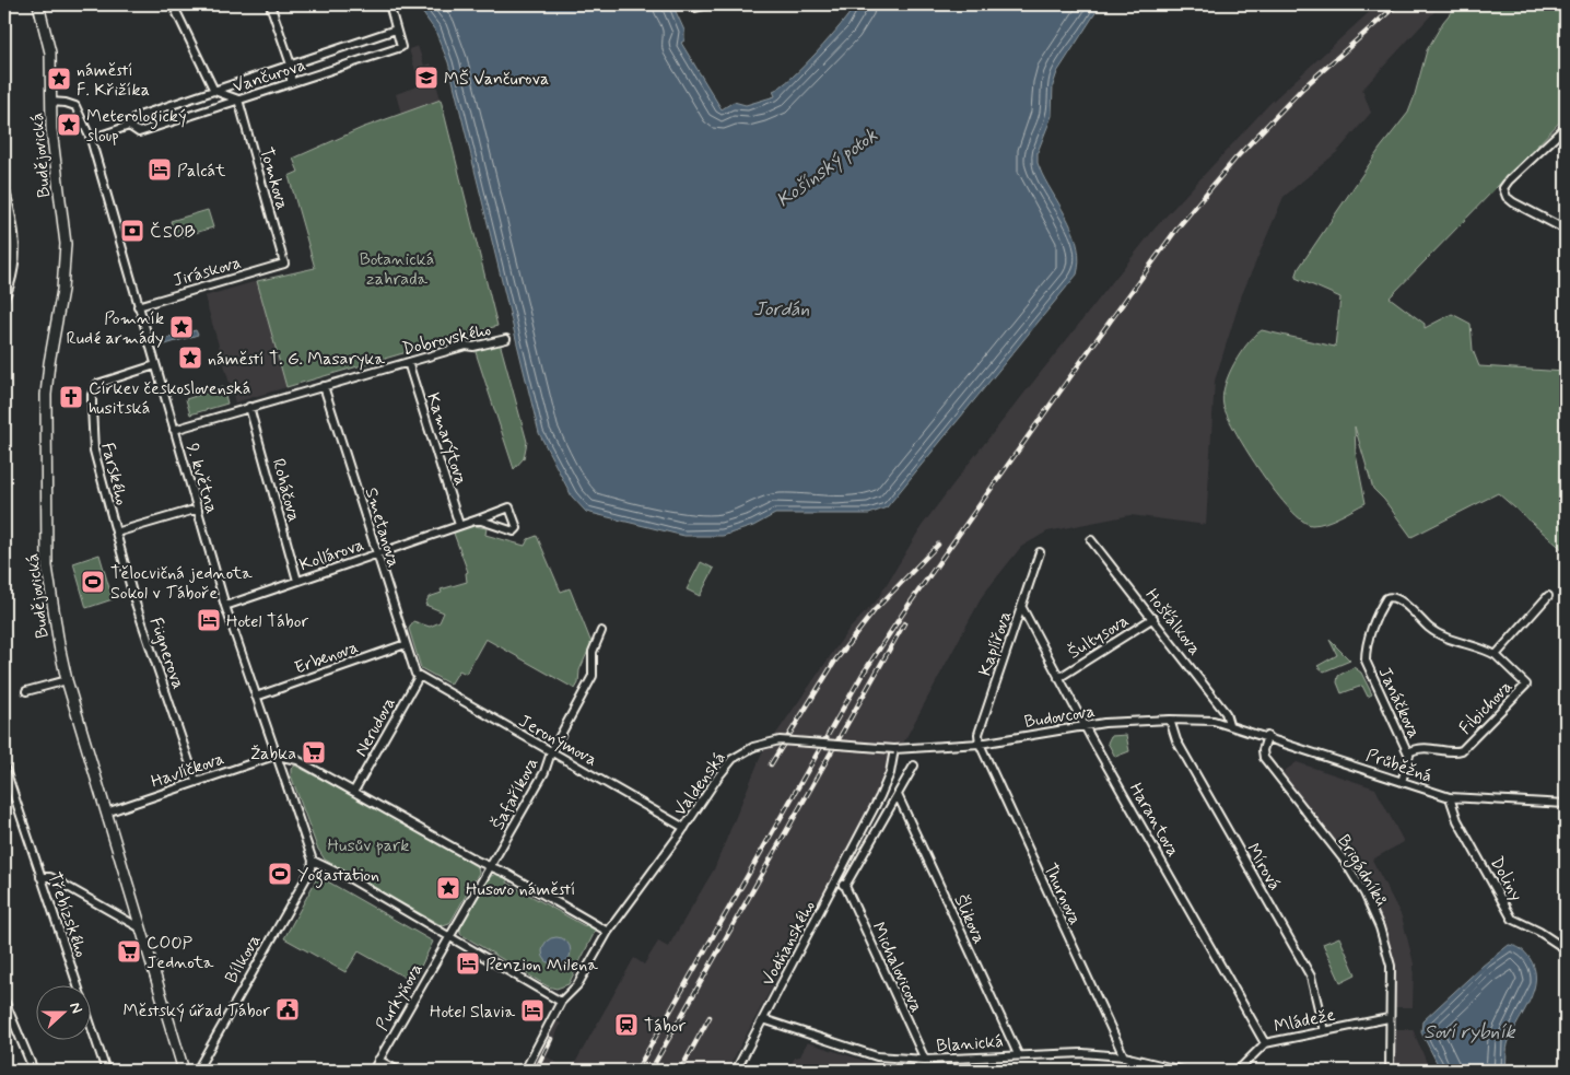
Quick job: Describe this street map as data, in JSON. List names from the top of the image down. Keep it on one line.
{"streets":{"main road":["Budějovická"],"street":["Vančurova","Tomkova","Jiráskova","Dobrovského","Kamarýtova","Farského","9. května","Roháčova","Smetanova","Kollárova","Hošťálkova","Šultysova","Kaplířova","Fügnerova","Erbenova","Janáčkova","Fibichova","Budovcova","Nerudova","Jeronýmova","Průběžná","Havlíčkova","Valdenská","Šafaříkova","Harantova","Mírová","Brigádníků","Doliny","Thurnova","Třebízského","Šlikova","Vodňanského","Bílkova","Michalovicova","Purkyňova","Mládeže","Blanická"]},"crossings":[["Vančurova","Tomkova"],["Vančurova","9. května"],["Budějovická","9. května"],["Budějovická","Havlíčkova"],["Tomkova","Jiráskova"],["Jiráskova","9. května"],["Dobrovského","Kamarýtova"],["Dobrovského","9. května"],["Dobrovského","Roháčova"],["Dobrovského","Smetanova"],["Kamarýtova","Kollárova"],["Farského","9. května"],["Farského","Fügnerova"],["9. května","Kollárova"],["9. května","Erbenova"],["9. května","Havlíčkova"],["Roháčova","Kollárova"],["Smetanova","Kollárova"],["Smetanova","Erbenova"],["Smetanova","Nerudova"],["Smetanova","Jeronýmova"],["Hošťálkova","Šultysova"],["Hošťálkova","Budovcova"],["Hošťálkova","Průběžná"],["Šultysova","Harantova"],["Kaplířova","Budovcova"],["Kaplířova","Harantova"],["Kaplířova","Thurnova"],["Fügnerova","Havlíčkova"],["Janáčkova","Fibichova"],["Budovcova","Průběžná"],["Budovcova","Valdenská"],["Budovcova","Harantova"],["Budovcova","Mírová"],["Budovcova","Thurnova"],["Budovcova","Vodňanského"],["Nerudova","Jeronýmova"],["Jeronýmova","Valdenská"],["Jeronýmova","Šafaříkova"],["Průběžná","Brigádníků"],["Průběžná","Doliny"],["Valdenská","Vodňanského"],["Harantova","Mládeže"],["Mírová","Mládeže"],["Brigádníků","Mládeže"],["Thurnova","Blanická"],["Šlikova","Blanická"],["Vodňanského","Blanická"],["Michalovicova","Blanická"]],"water":["Košínský potok","Jordán","Soví rybník"],"parks":["Botanická zahrada","Husův park"],"places":{"school or university":["MŠ Vančurova"],"place":["náměstí F. Křižíka","Meterologický sloup","Pomník Rudé armády","náměstí T. G. Masaryka","Husovo náměstí"],"hotel":["Palcát","Hotel Tábor","Penzion Milena","Hotel Slavia"],"bank":["ČSOB"],"church":["Církev československá husitská"],"sports":["Tělocvičná jednota Sokol v Táboře","Yogastation"],"supermarket":["Žabka","COOP Jednota"],"public building":["Městský úřad Tábor"],"station":["Tábor"]},"north":"right"}
